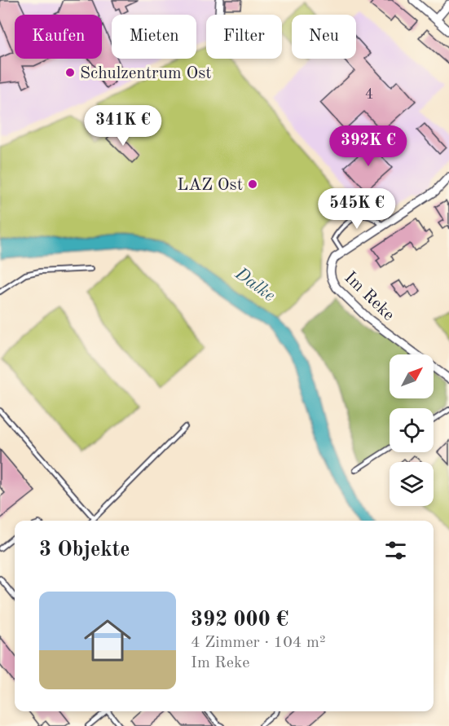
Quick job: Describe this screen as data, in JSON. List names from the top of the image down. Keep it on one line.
{"streets":{"street":["Im Reke"]},"water":["Dalke"],"places":["Schulzentrum Ost","LAZ Ost"],"house_numbers":["4"],"north":"top right","page":{"chip":["Kaufen","Mieten","Filter","Neu"],"price":["341K €","392K €","545K €"],"heading":"3 Objekte","list":[{"name":"392 000 €","note":"4 Zimmer · 104 m² · Im Reke"}]}}
